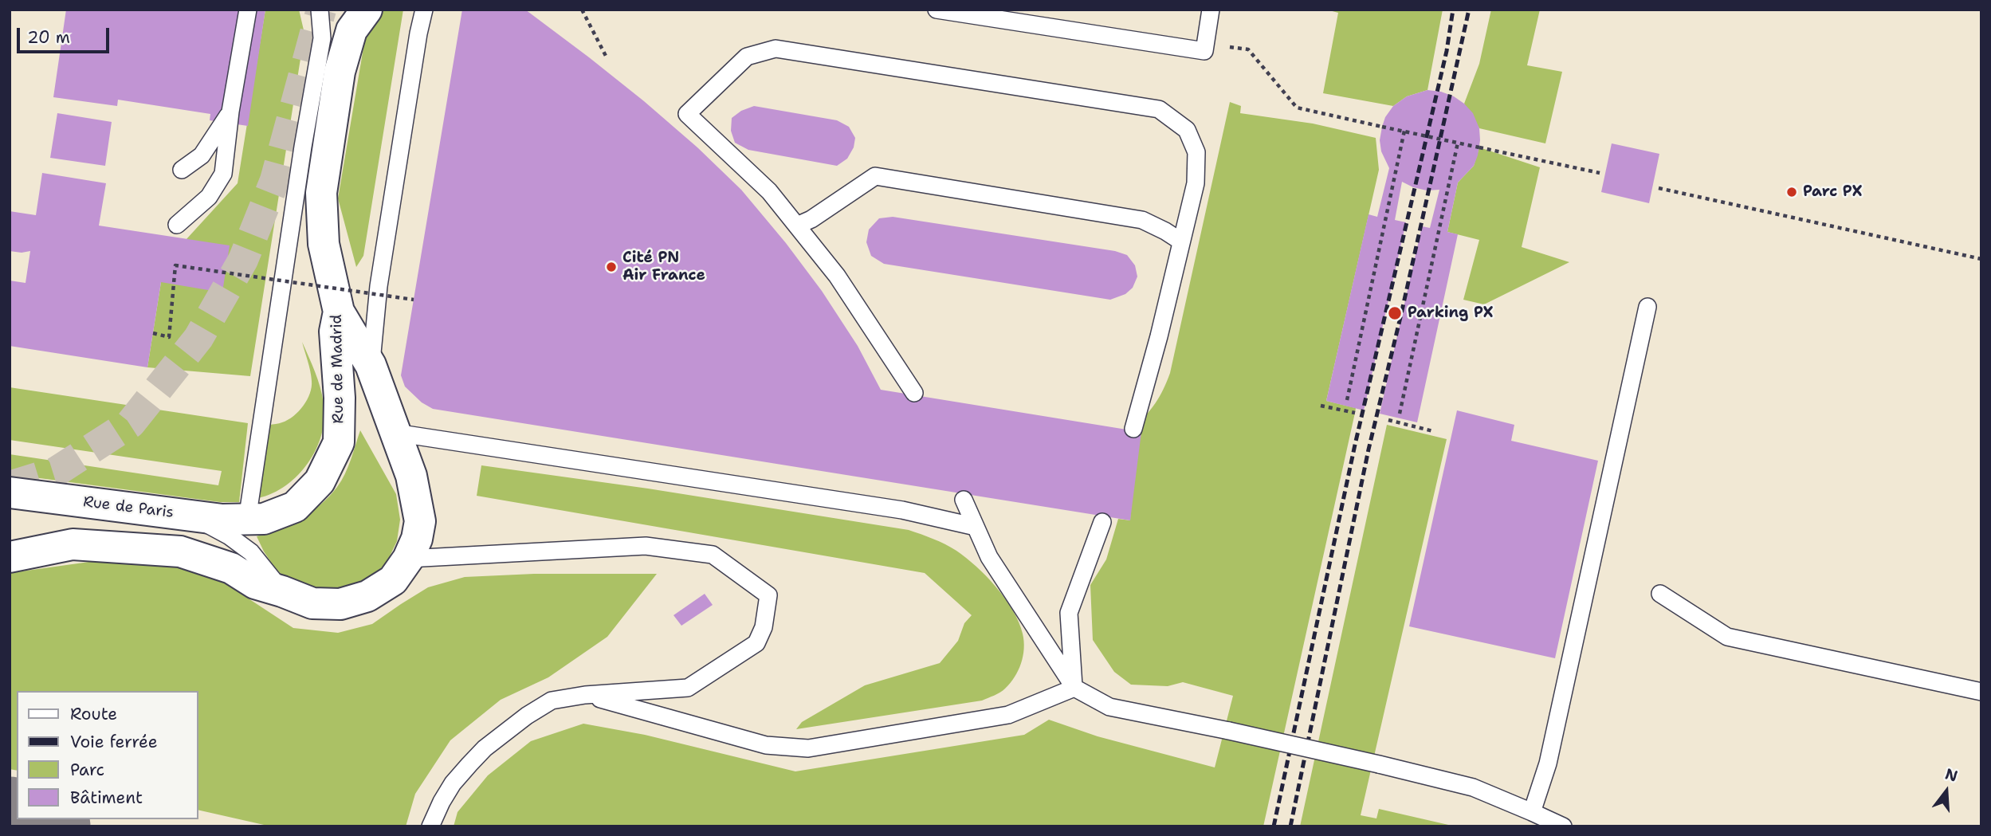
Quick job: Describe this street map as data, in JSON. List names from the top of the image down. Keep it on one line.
{"streets":{"street":["Rue de Madrid","Rue de Paris"]},"crossings":[["Rue de Madrid","Rue de Paris"]],"places":["Parc PX","Cité PN Air France","Parking PX"],"legend":["Route","Voie ferrée","Parc","Bâtiment"],"scale_bar":"20 m","north":"top"}
